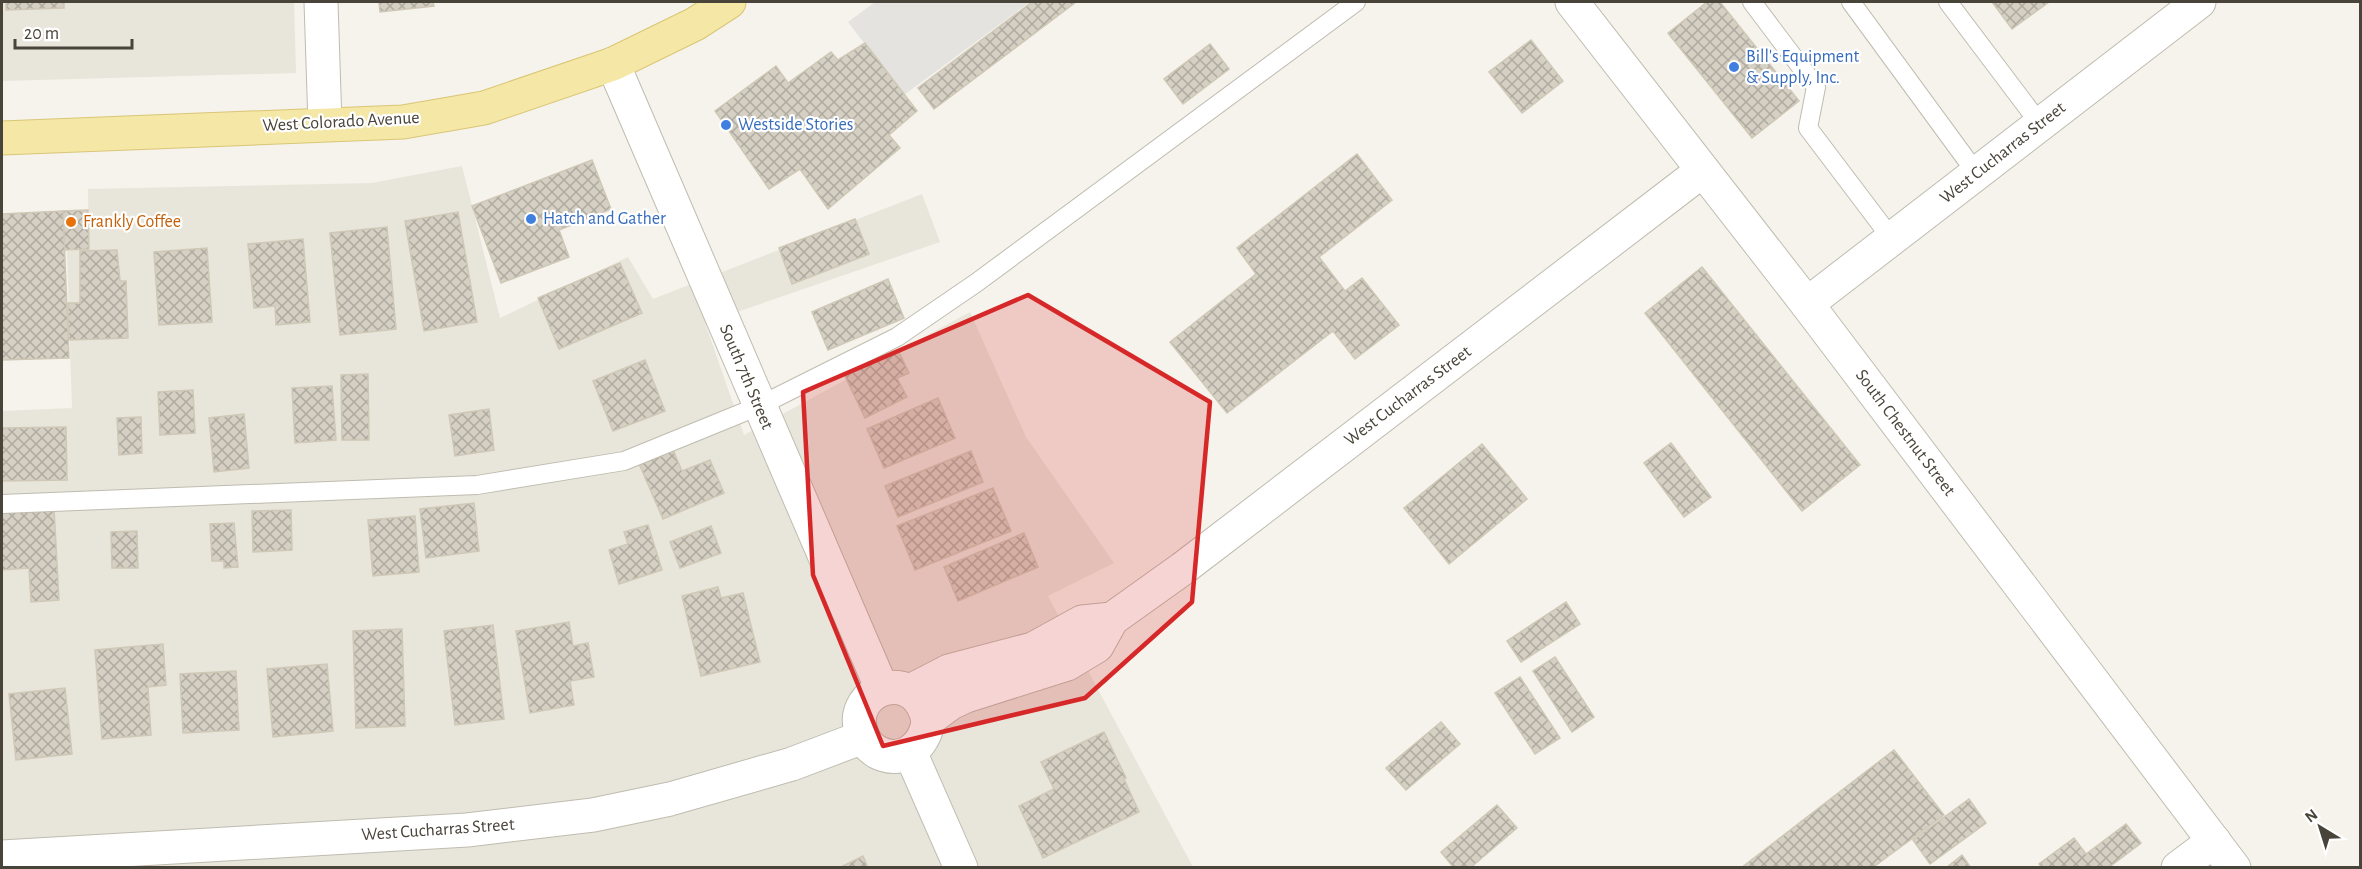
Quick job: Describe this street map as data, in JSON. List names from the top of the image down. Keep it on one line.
{"streets":{"main road":["West Colorado Avenue"],"street":["West Cucharras Street","South 7th Street","South Chestnut Street"]},"crossings":[["West Colorado Avenue","South 7th Street"],["West Cucharras Street","South 7th Street"],["West Cucharras Street","South Chestnut Street"]],"places":["Bill's Equipment & Supply, Inc.","Westside Stories","Hatch and Gather","Frankly Coffee"],"scale_bar":"20 m","north":"top left"}
